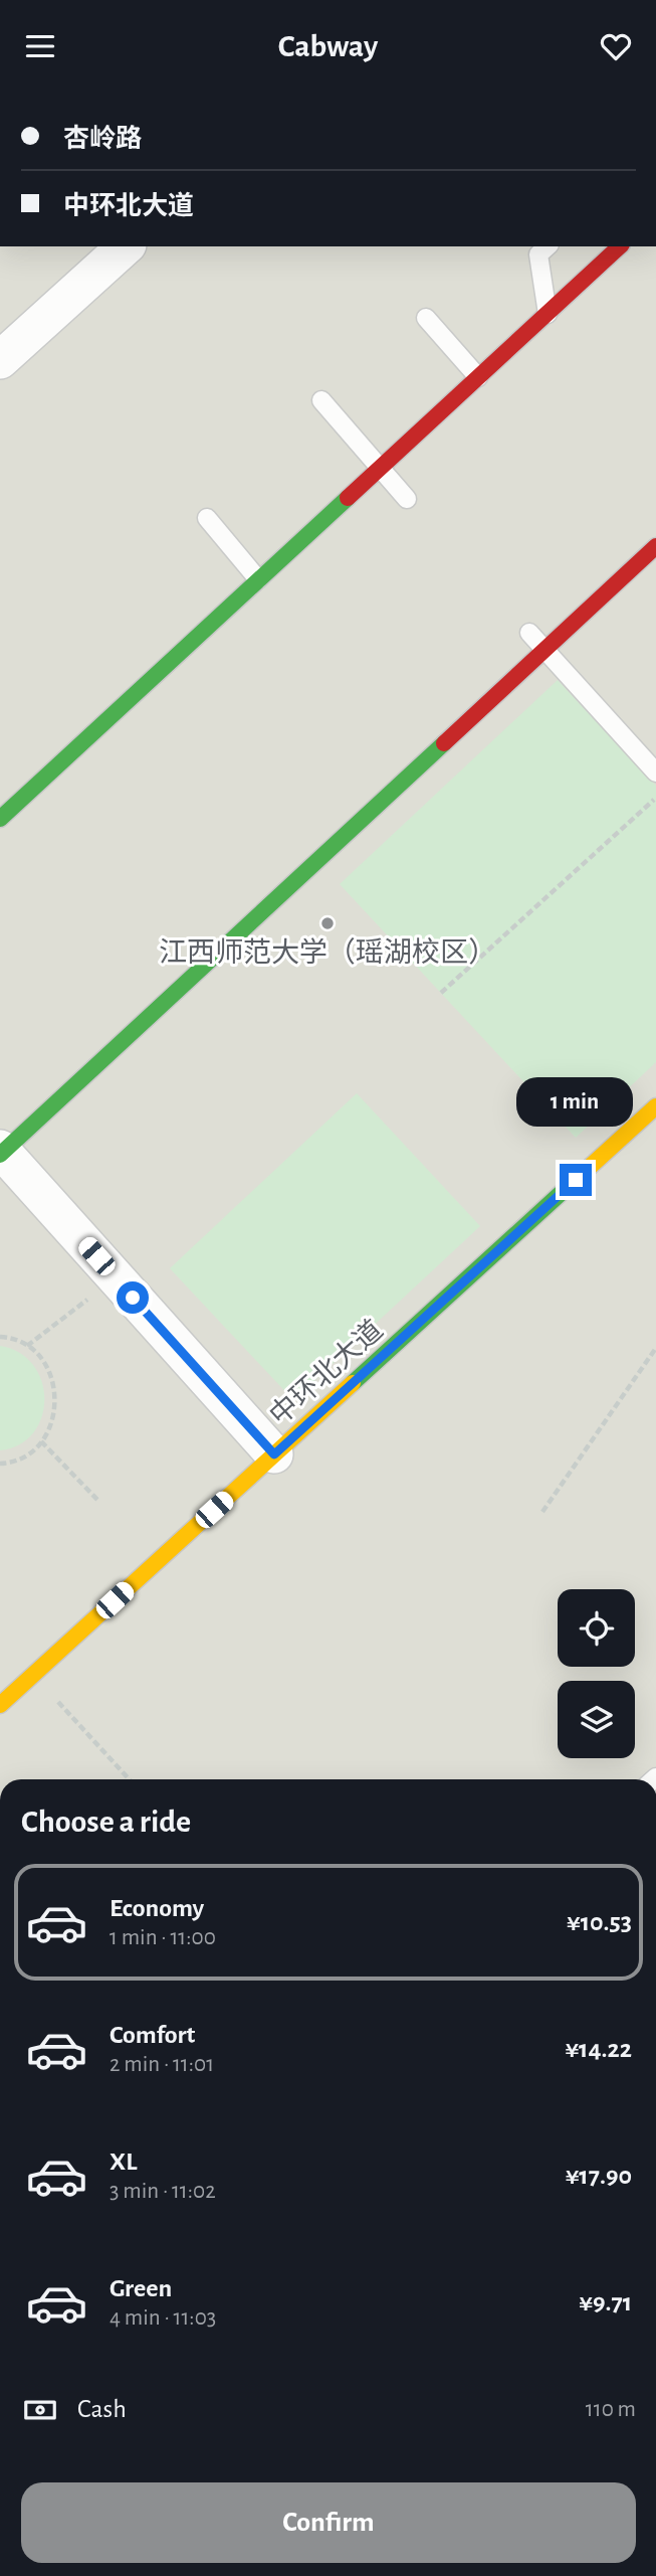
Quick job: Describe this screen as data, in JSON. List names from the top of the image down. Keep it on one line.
{"streets":{"street":["中环北大道"]},"places":["江西师范大学（瑶湖校区）"],"page":{"header":"Cabway","banner":["杏岭路","中环北大道"],"bubble":"1 min","heading":"Choose a ride","list":[{"name":"Economy","note":"1 min · 11:00","value":"¥10.53"},{"name":"Comfort","note":"2 min · 11:01","value":"¥14.22"},{"name":"XL","note":"3 min · 11:02","value":"¥17.90"},{"name":"Green","note":"4 min · 11:03","value":"¥9.71"}],"pay":["Cash","110 m"],"buttons":"Confirm"}}
